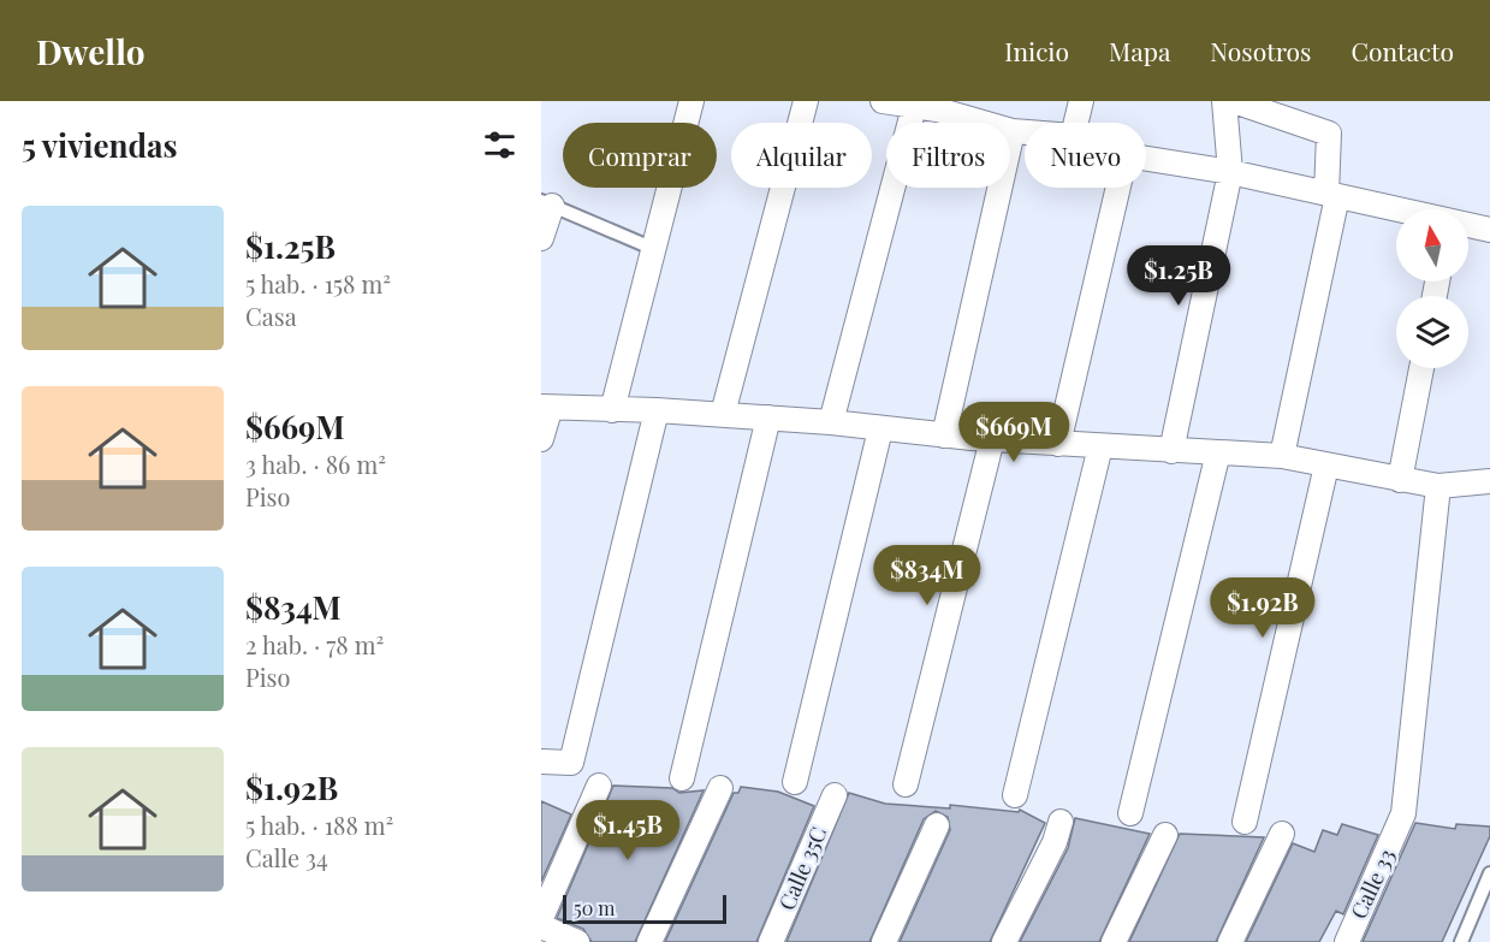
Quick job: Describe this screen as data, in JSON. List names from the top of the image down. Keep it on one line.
{"streets":{"street":["Calle 35C","Calle 33"]},"scale_bar":"50 m","north":"top","page":{"header":"Dwello","nav":["Inicio","Mapa","Nosotros","Contacto"],"heading":"5 viviendas","chip":["Comprar","Alquilar","Filtros","Nuevo"],"list":[{"name":"$1.25B","note":"5 hab. · 158 m² · Casa"},{"name":"$669M","note":"3 hab. · 86 m² · Piso"},{"name":"$834M","note":"2 hab. · 78 m² · Piso"},{"name":"$1.92B","note":"5 hab. · 188 m² · Calle 34"}],"price":["$1.25B","$669M","$834M","$1.92B","$1.45B"],"scale":"50 m"}}
